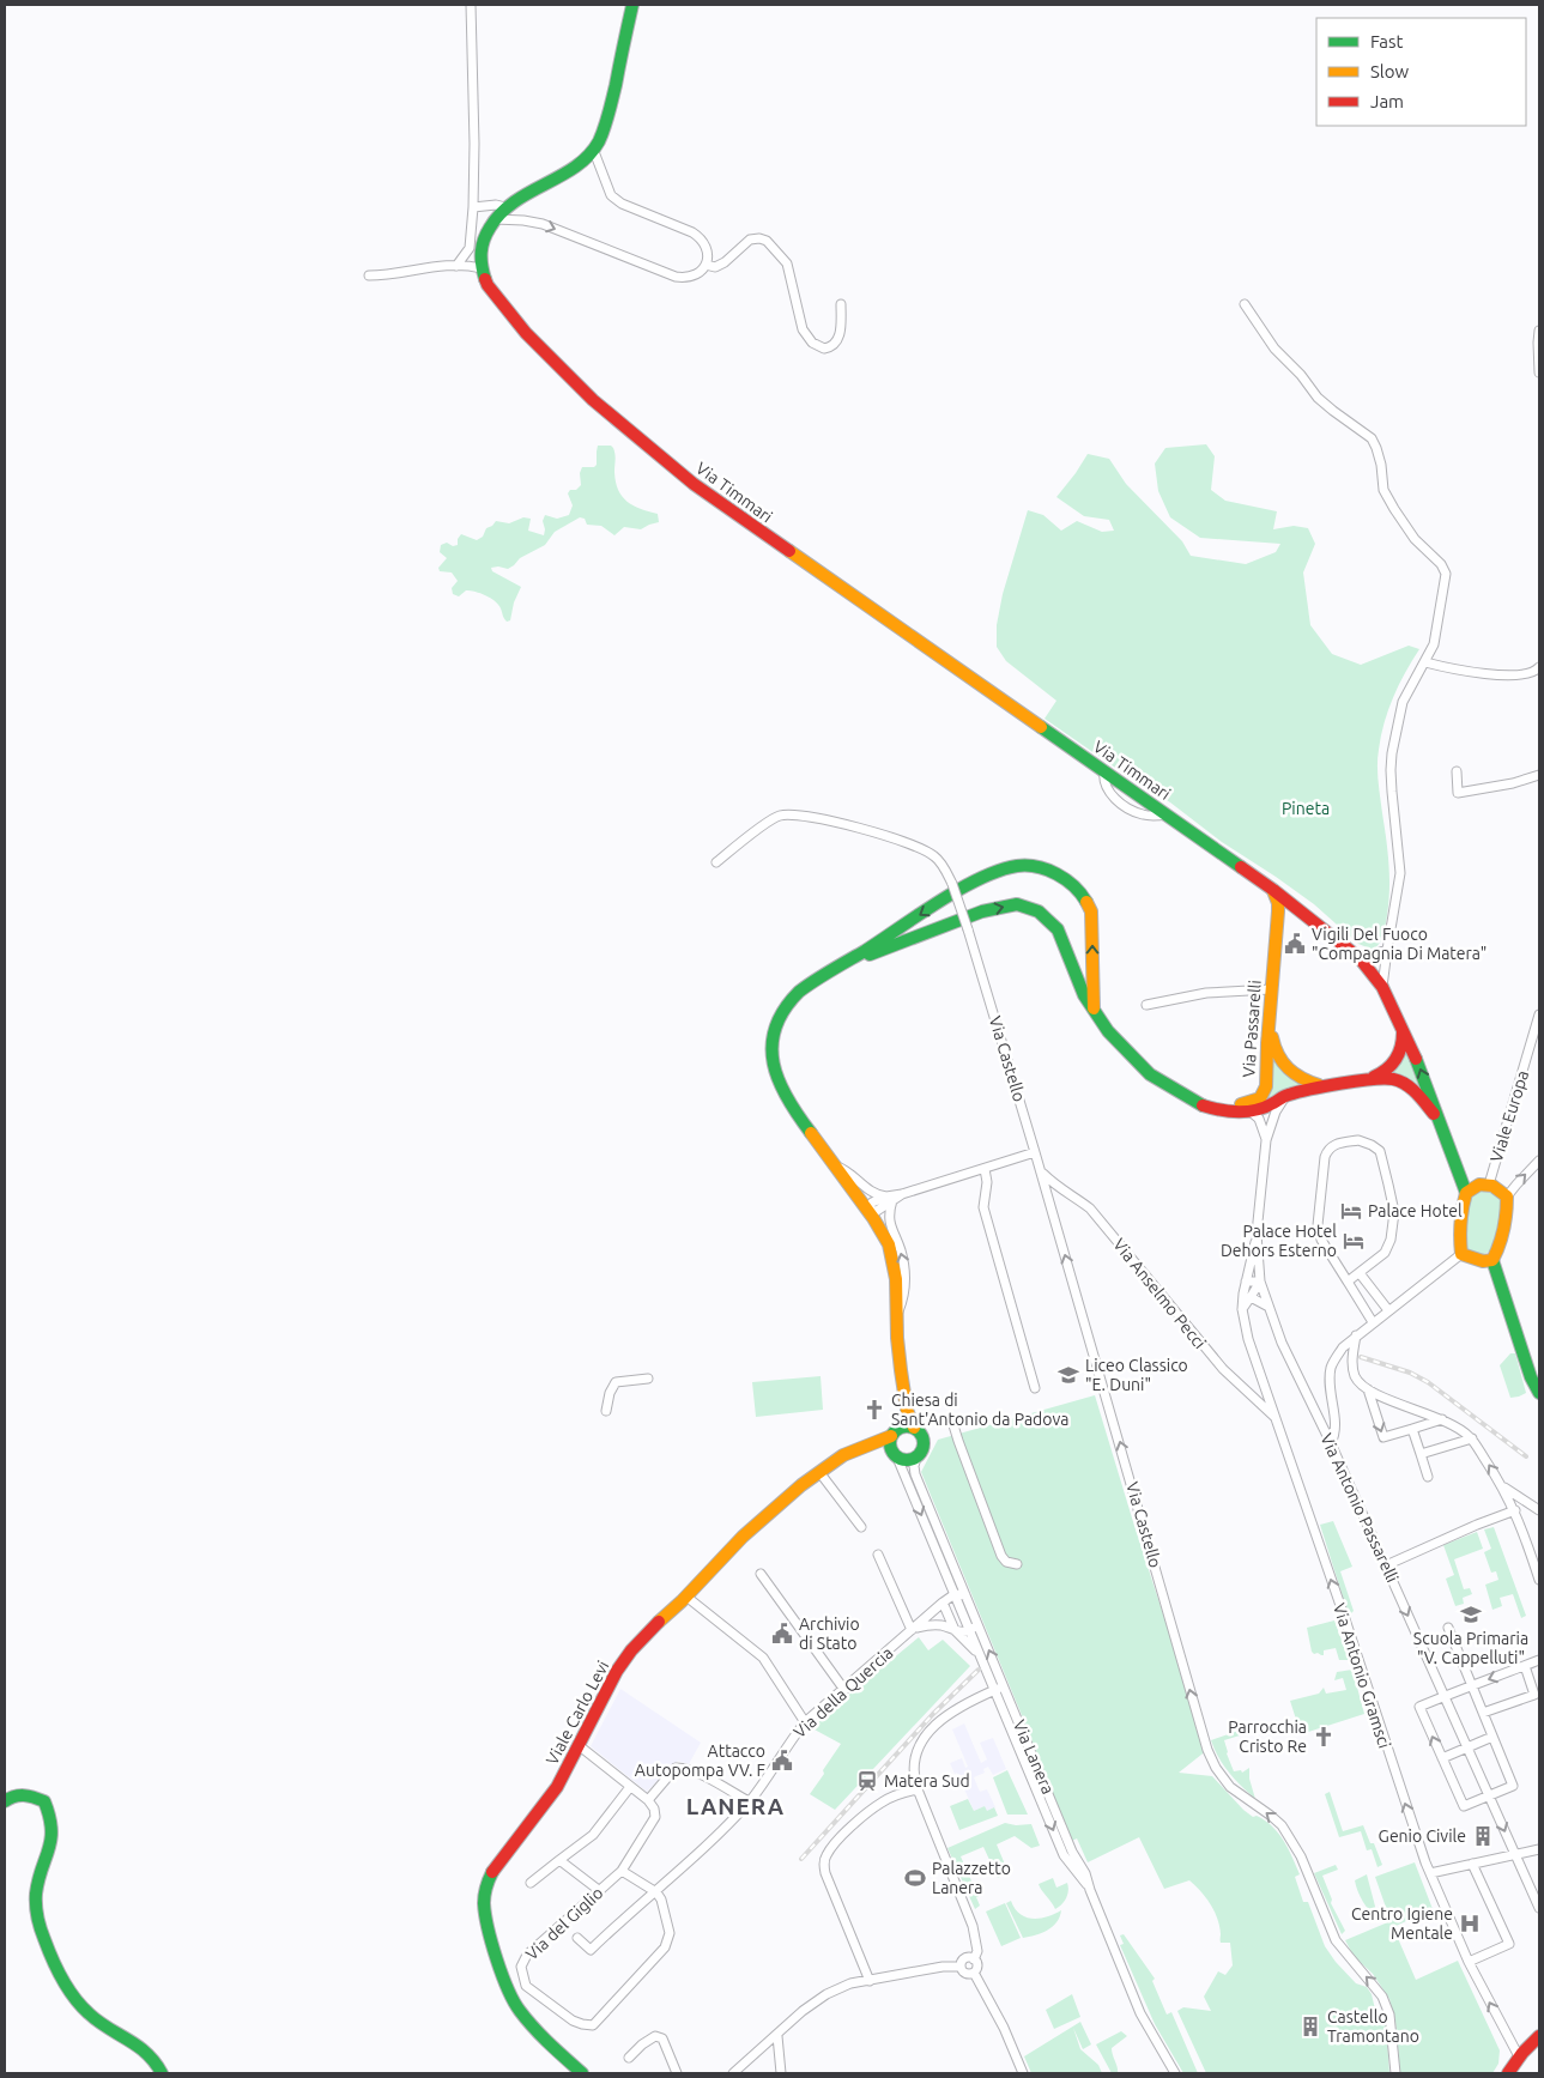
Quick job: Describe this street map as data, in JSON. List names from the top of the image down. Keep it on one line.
{"streets":{"main road":["Via Timmari","Via Passarelli","Viale Carlo Levi"],"street":["Via Castello","Viale Europa","Via Anselmo Pecci","Via Antonio Passarelli","Via Antonio Gramsci","Via della Quercia","Via Lanera","Via del Giglio"]},"crossings":[["Via Timmari","Via Passarelli"],["Via Castello","Via Anselmo Pecci"],["Via Anselmo Pecci","Via Antonio Gramsci"],["Via Antonio Passarelli","Via Antonio Gramsci"],["Via della Quercia","Via Lanera"],["Via della Quercia","Via del Giglio"],["Viale Carlo Levi","Via Lanera"]],"one_way":["Via Castello","Via Antonio Gramsci"],"districts":["LANERA"],"parks":["Pineta"],"places":{"public building":["Vigili Del Fuoco \"Compagnia Di Matera\"","Archivio di Stato","Attacco Autopompa VV. F"],"hotel":["Palace Hotel","Palace Hotel Dehors Esterno"],"school or university":["Liceo Classico \"E. Duni\"","Scuola Primaria \"V. Cappelluti\""],"church":["Chiesa di Sant'Antonio da Padova","Parrocchia Cristo Re"],"station":["Matera Sud"],"building":["Genio Civile","Castello Tramontano"],"sports":["Palazzetto Lanera"],"hospital":["Centro Igiene Mentale"]},"legend":["Fast","Slow","Jam"]}
